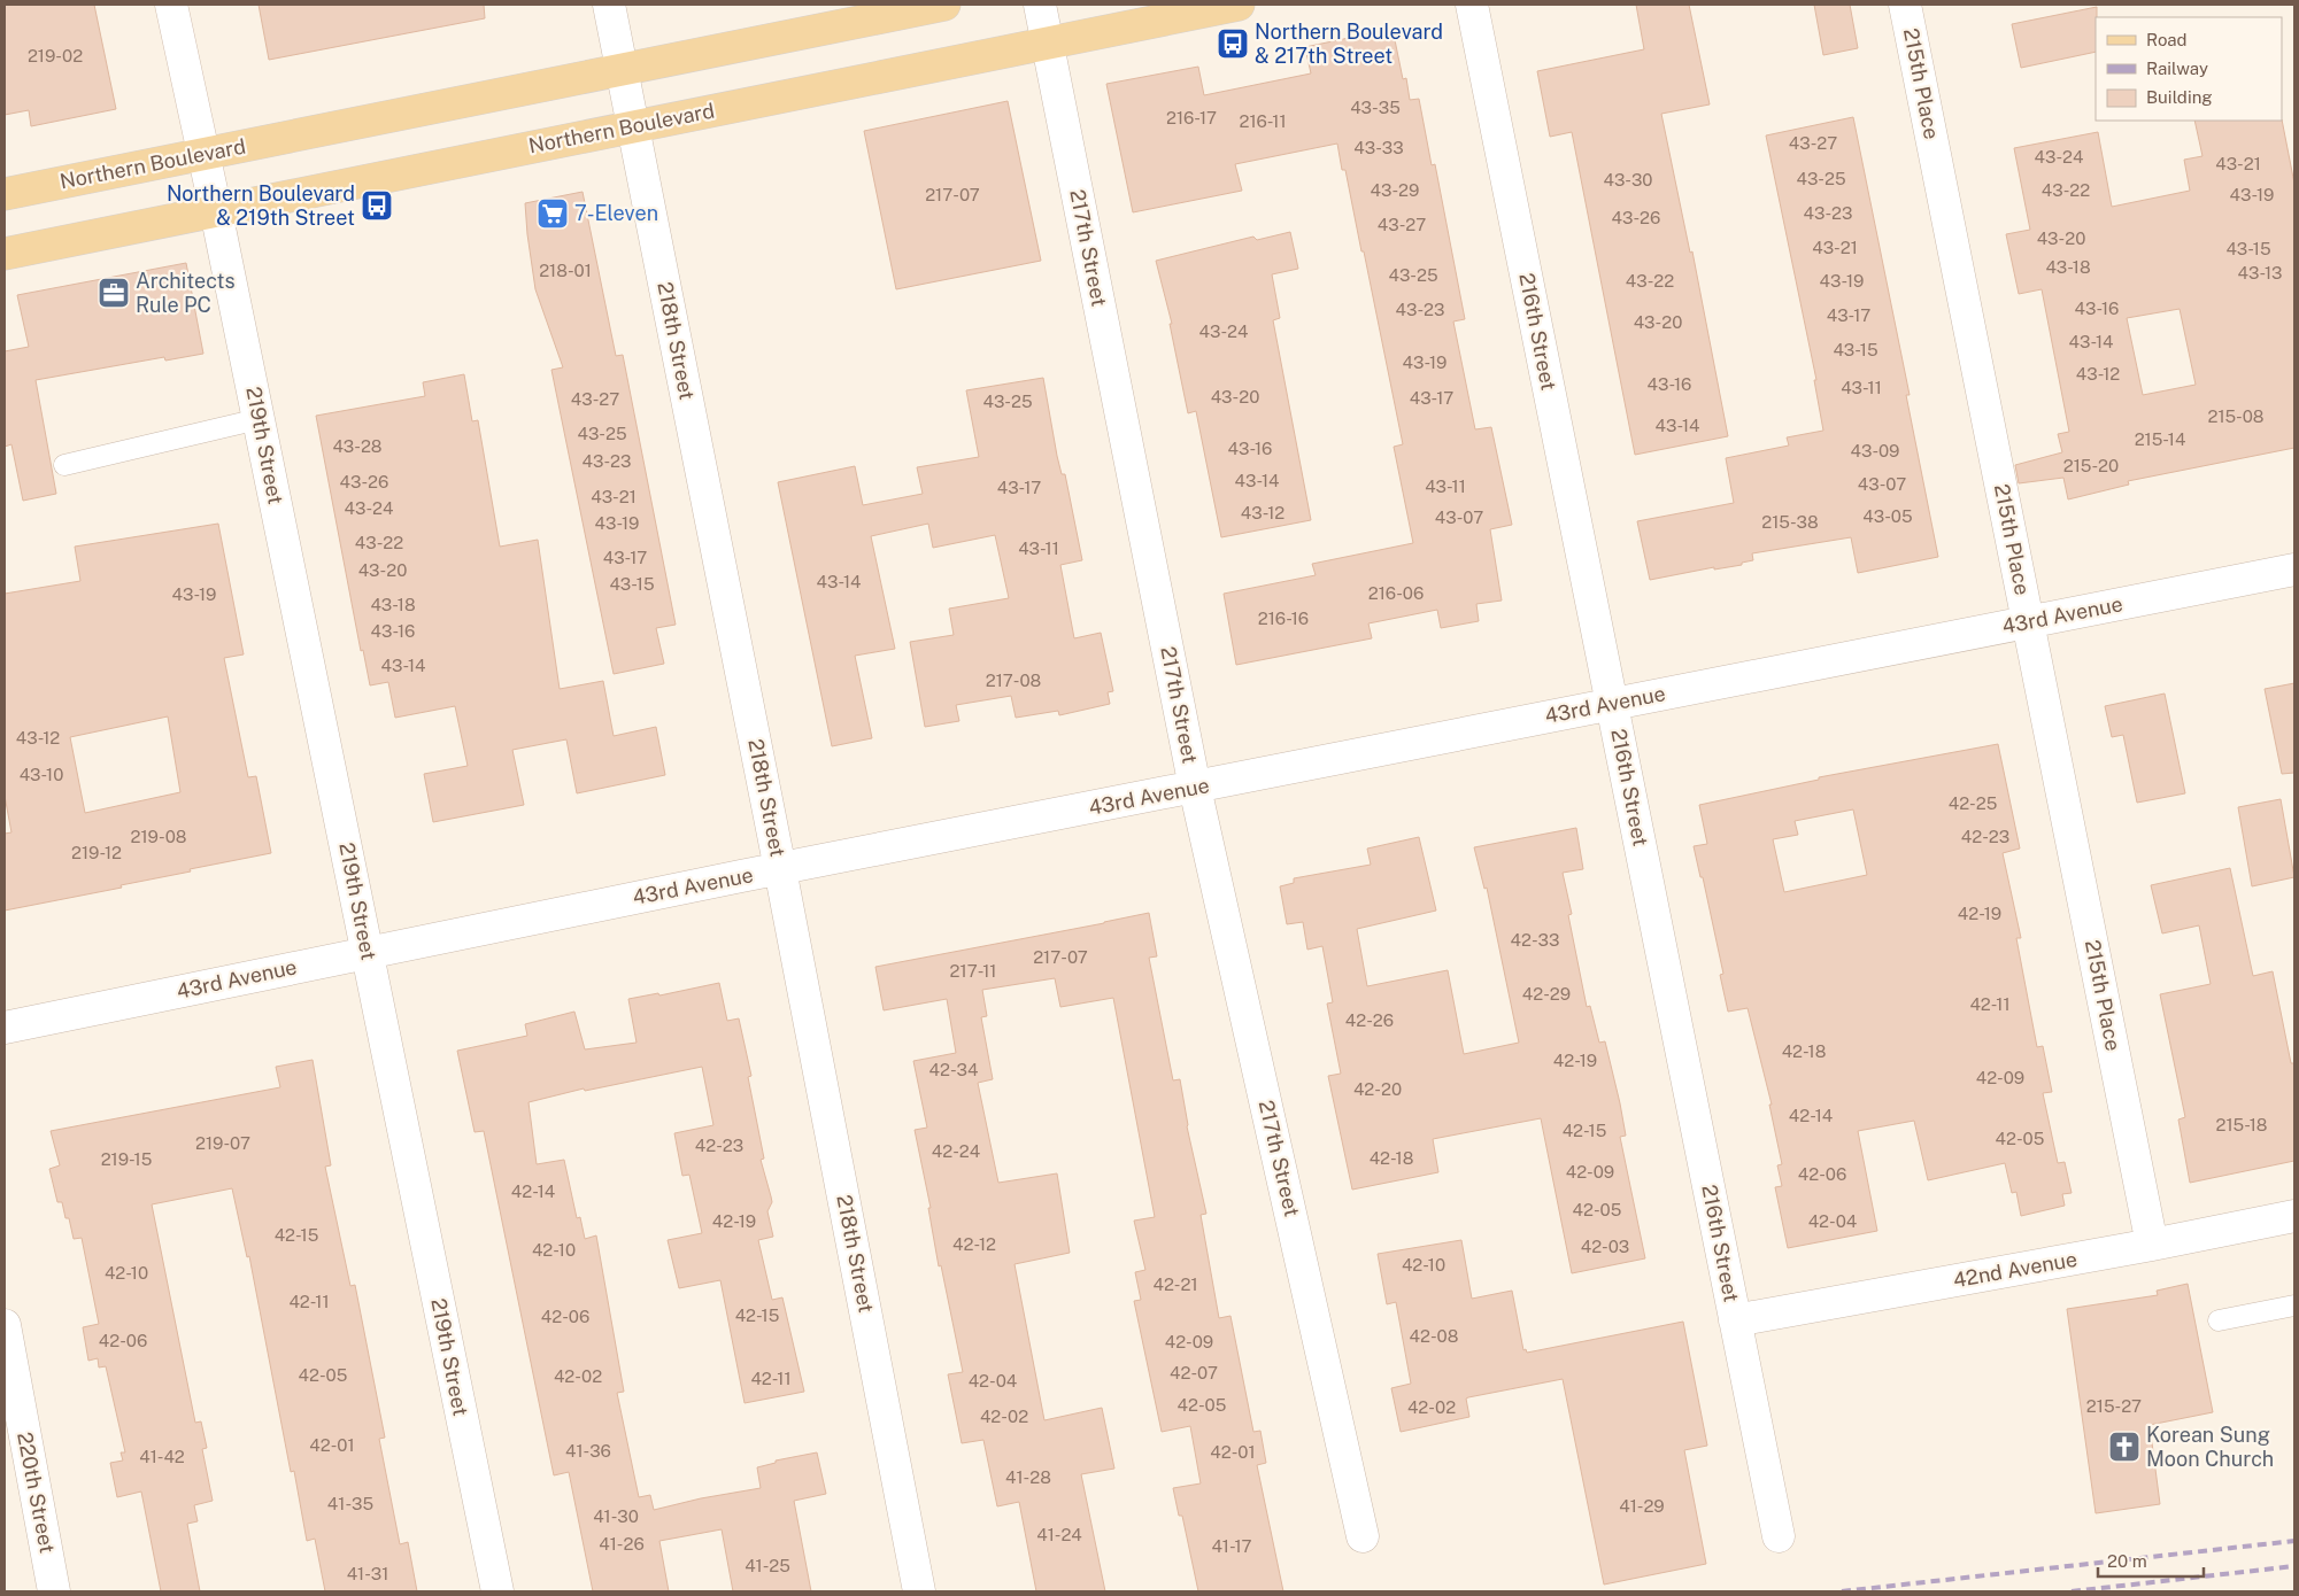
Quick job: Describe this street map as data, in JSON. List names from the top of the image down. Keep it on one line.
{"streets":{"main road":["Northern Boulevard"],"street":["215th Place","217th Street","216th Street","218th Street","219th Street","43rd Avenue","42nd Avenue","220th Street"]},"crossings":[["215th Place","43rd Avenue"],["215th Place","42nd Avenue"],["Northern Boulevard","217th Street"],["Northern Boulevard","218th Street"],["Northern Boulevard","219th Street"],["217th Street","43rd Avenue"],["216th Street","43rd Avenue"],["216th Street","42nd Avenue"],["218th Street","43rd Avenue"],["219th Street","43rd Avenue"]],"places":{"bus stop":["Northern Boulevard & 217th Street","Northern Boulevard & 219th Street"],"supermarket":["7-Eleven"],"office":["Architects Rule PC"],"church":["Korean Sung Moon Church"]},"house_numbers":["219-02","43-35","216-17","216-11","43-27","43-33","43-24","43-21","43-25","43-30","43-29","43-22","217-07","43-19","43-23","43-26","43-27","43-20","43-21","43-15","43-18","218-01","43-13","43-25","43-22","43-19","43-16","43-23","43-17","43-20","43-24","43-14","43-15","43-19","43-12","43-16","43-11","43-20","43-17","43-27","43-25","215-08","43-14","43-25","215-14","43-28","43-16","43-09","43-23","215-20","43-14","43-26","43-07","43-11","43-17","43-21","43-24","43-12","43-05","43-07","215-38","43-19","43-22","43-11","43-17","43-20","43-14","43-15","216-06","43-19","43-18","216-16","43-16","43-14","217-08","43-12","43-10","42-25","219-08","42-23","219-12","42-19","42-33","217-07","217-11","42-29","42-11","42-26","42-18","42-19","42-34","42-09","42-20","42-14","215-18","42-15","42-05","219-07","42-23","42-24","42-18","219-15","42-09","42-06","42-14","42-05","42-19","42-04","42-15","42-12","42-03","42-10","42-10","42-10","42-21","42-11","42-15","42-06","42-08","42-06","42-09","42-07","42-05","42-02","42-11","42-04","42-05","215-27","42-02","42-02","42-01","41-36","42-01","41-42","41-28","41-35","41-29","41-30","41-24","41-26","41-17","41-25","41-31"],"legend":["Road","Railway","Building"],"scale_bar":"20 m"}
